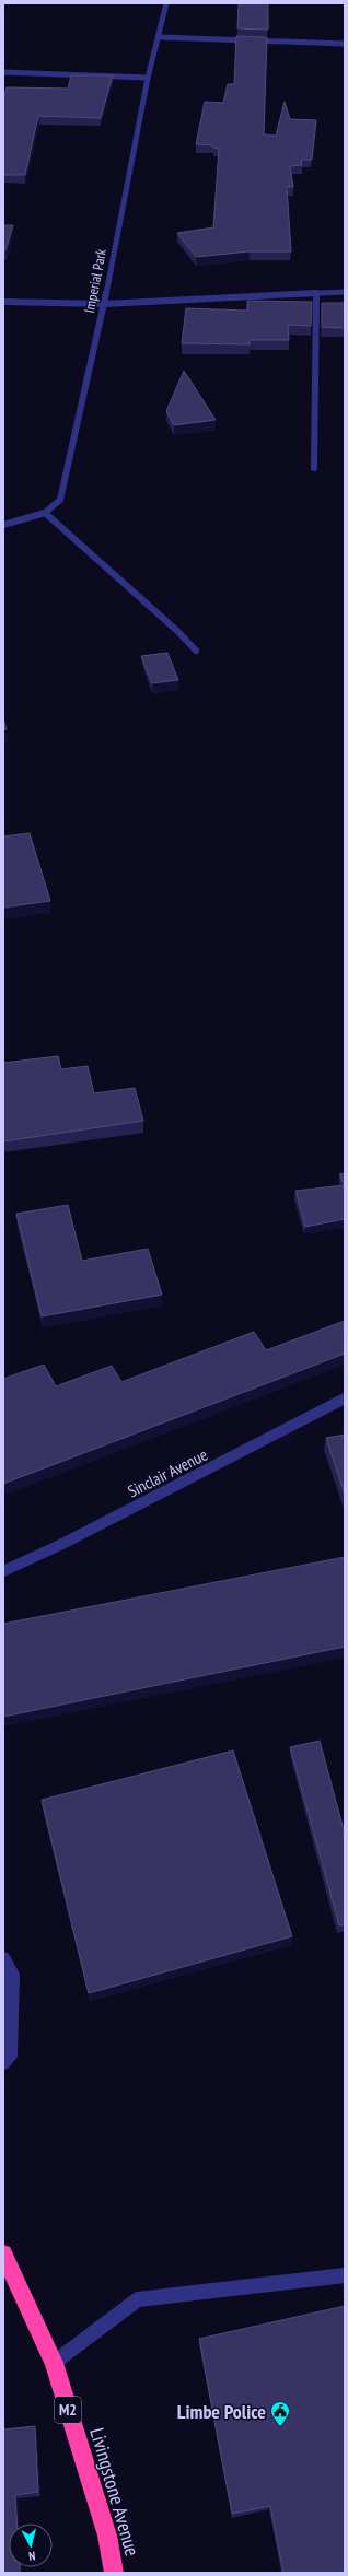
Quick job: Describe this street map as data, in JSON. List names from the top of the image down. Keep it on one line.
{"streets":{"highway":["M2","Livingstone Avenue"],"street":["Imperial Park","Sinclair Avenue"]},"places":{"public building":["Limbe Police"]},"north":"bottom"}
